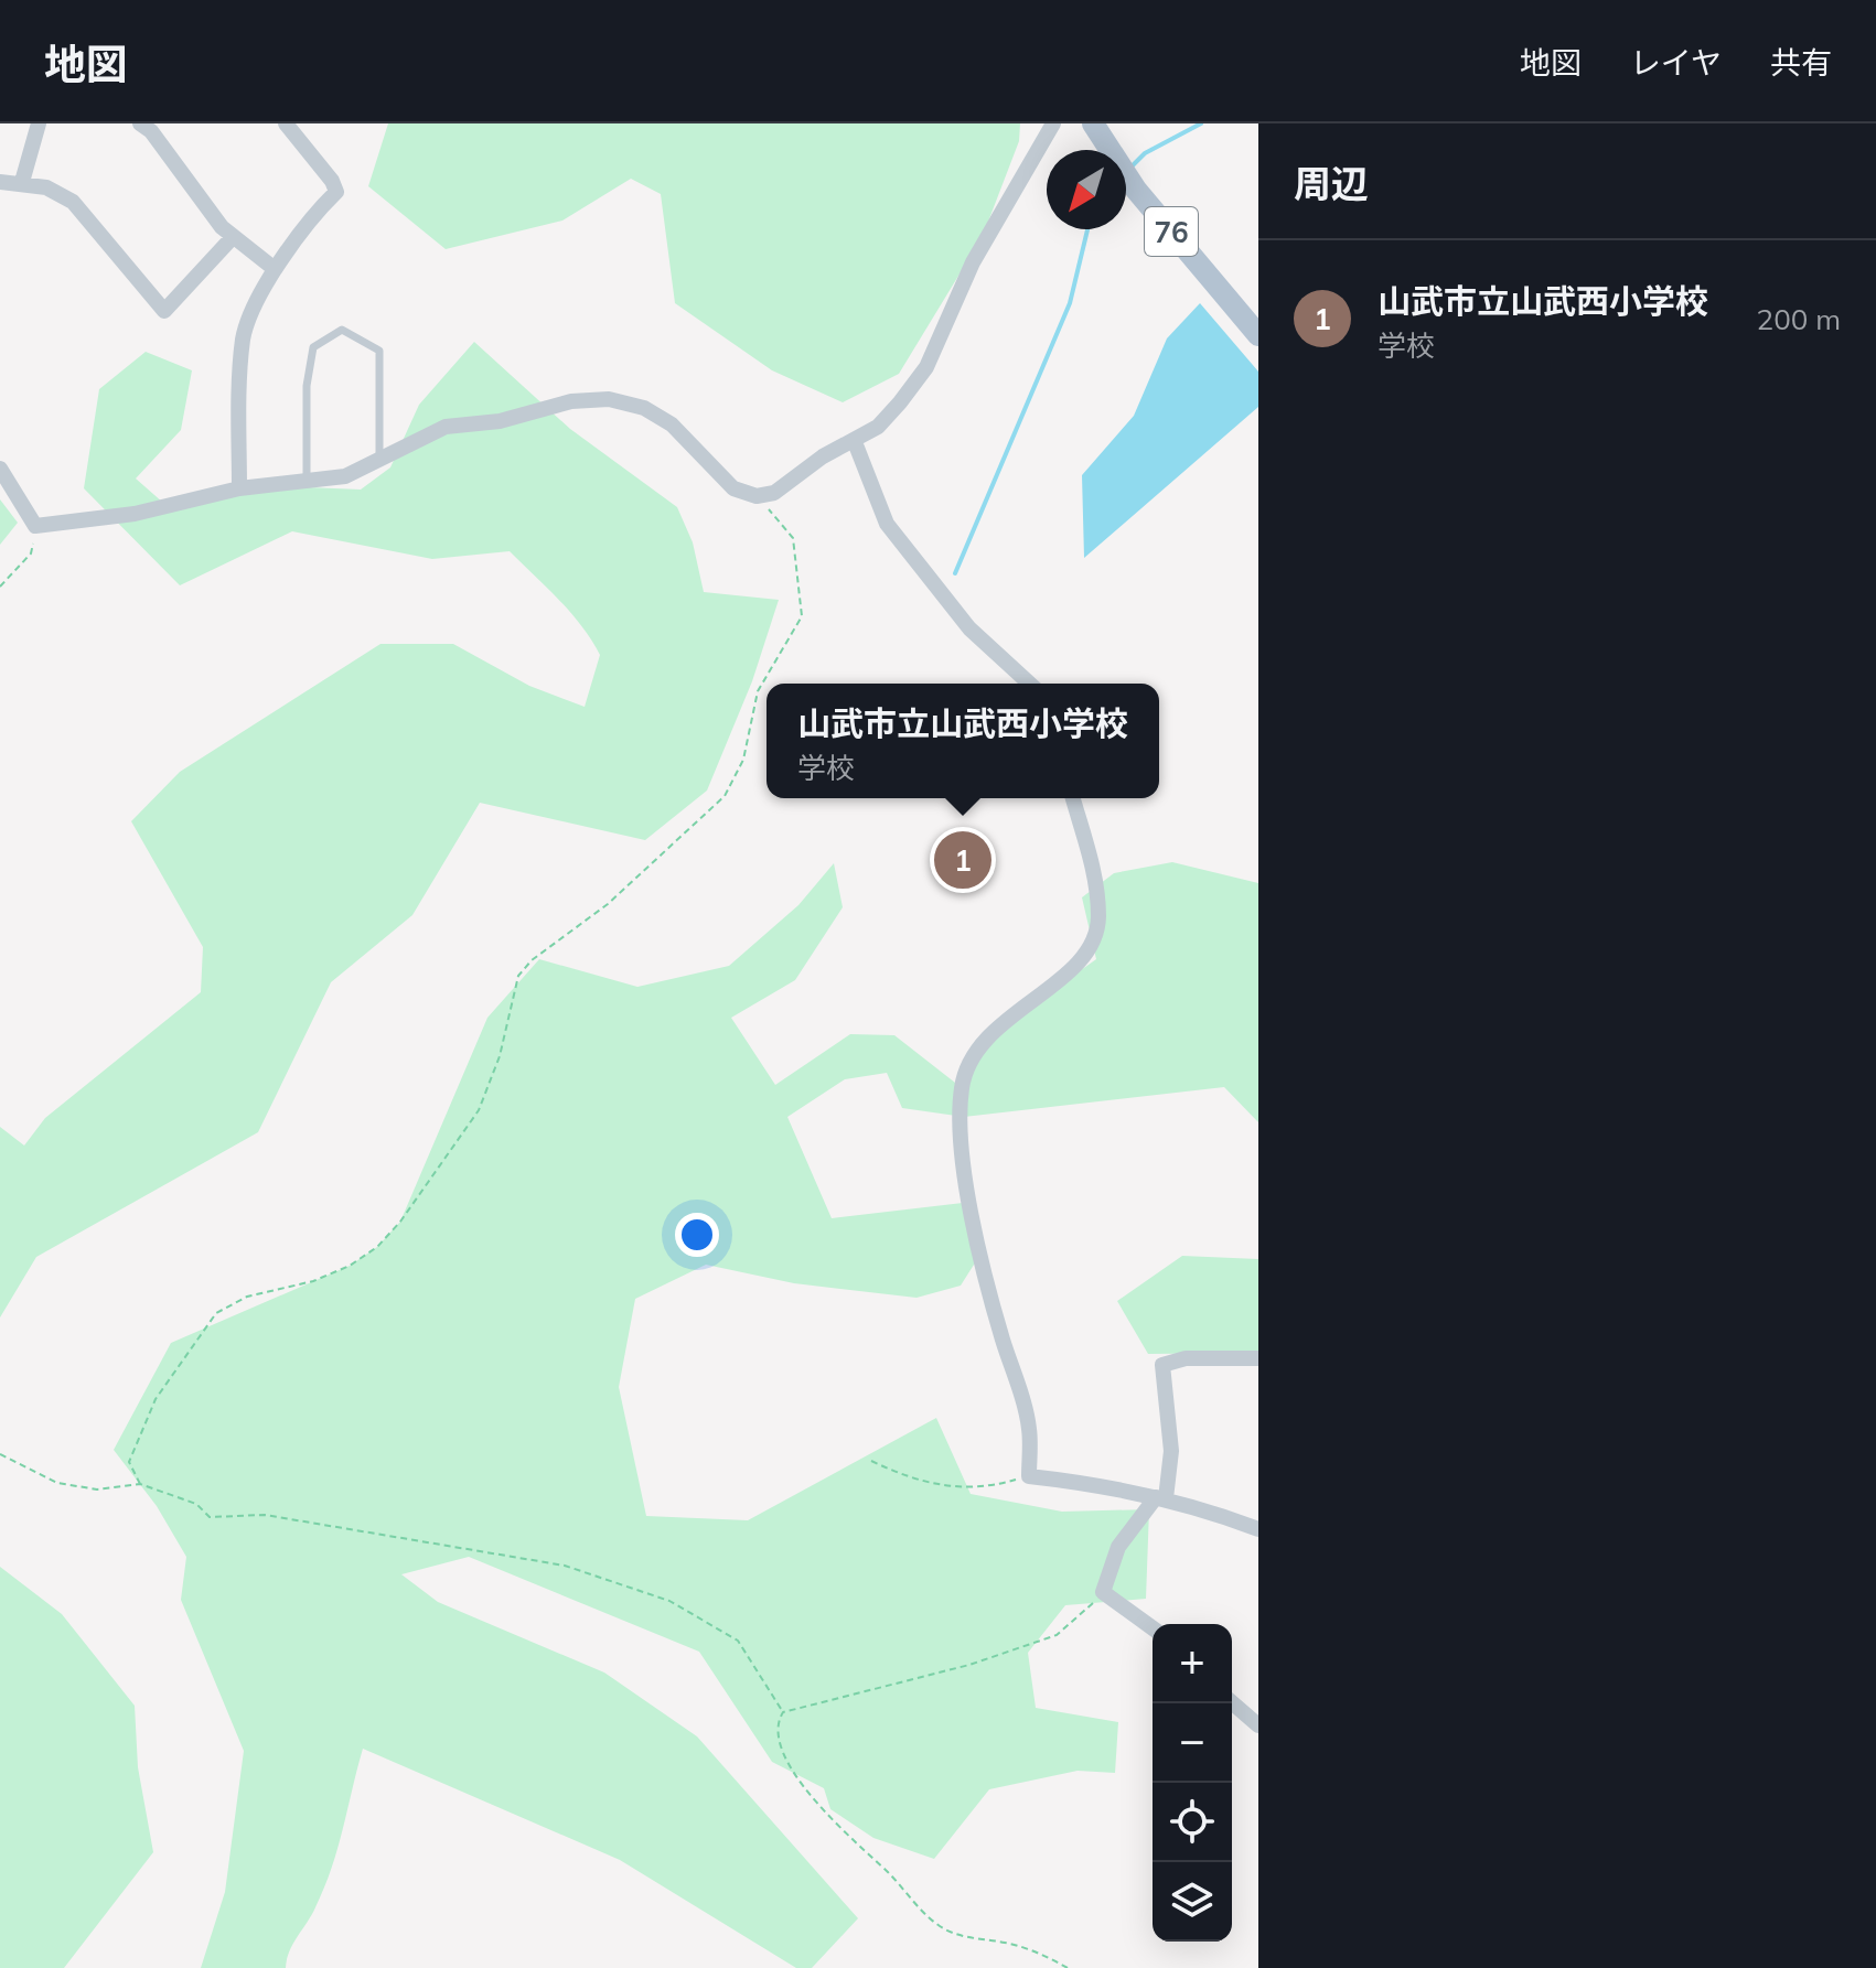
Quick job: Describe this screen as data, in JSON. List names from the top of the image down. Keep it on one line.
{"streets":{"main road":["76"]},"north":"bottom left","page":{"header":"地図","nav":["地図","レイヤ","共有"],"heading":"周辺","list":[{"mark":"1","name":"山武市立山武西小学校","note":"学校","value":"200 m"}],"popup":["山武市立山武西小学校","学校"],"pins":"1","map_buttons":["+","−"]}}
